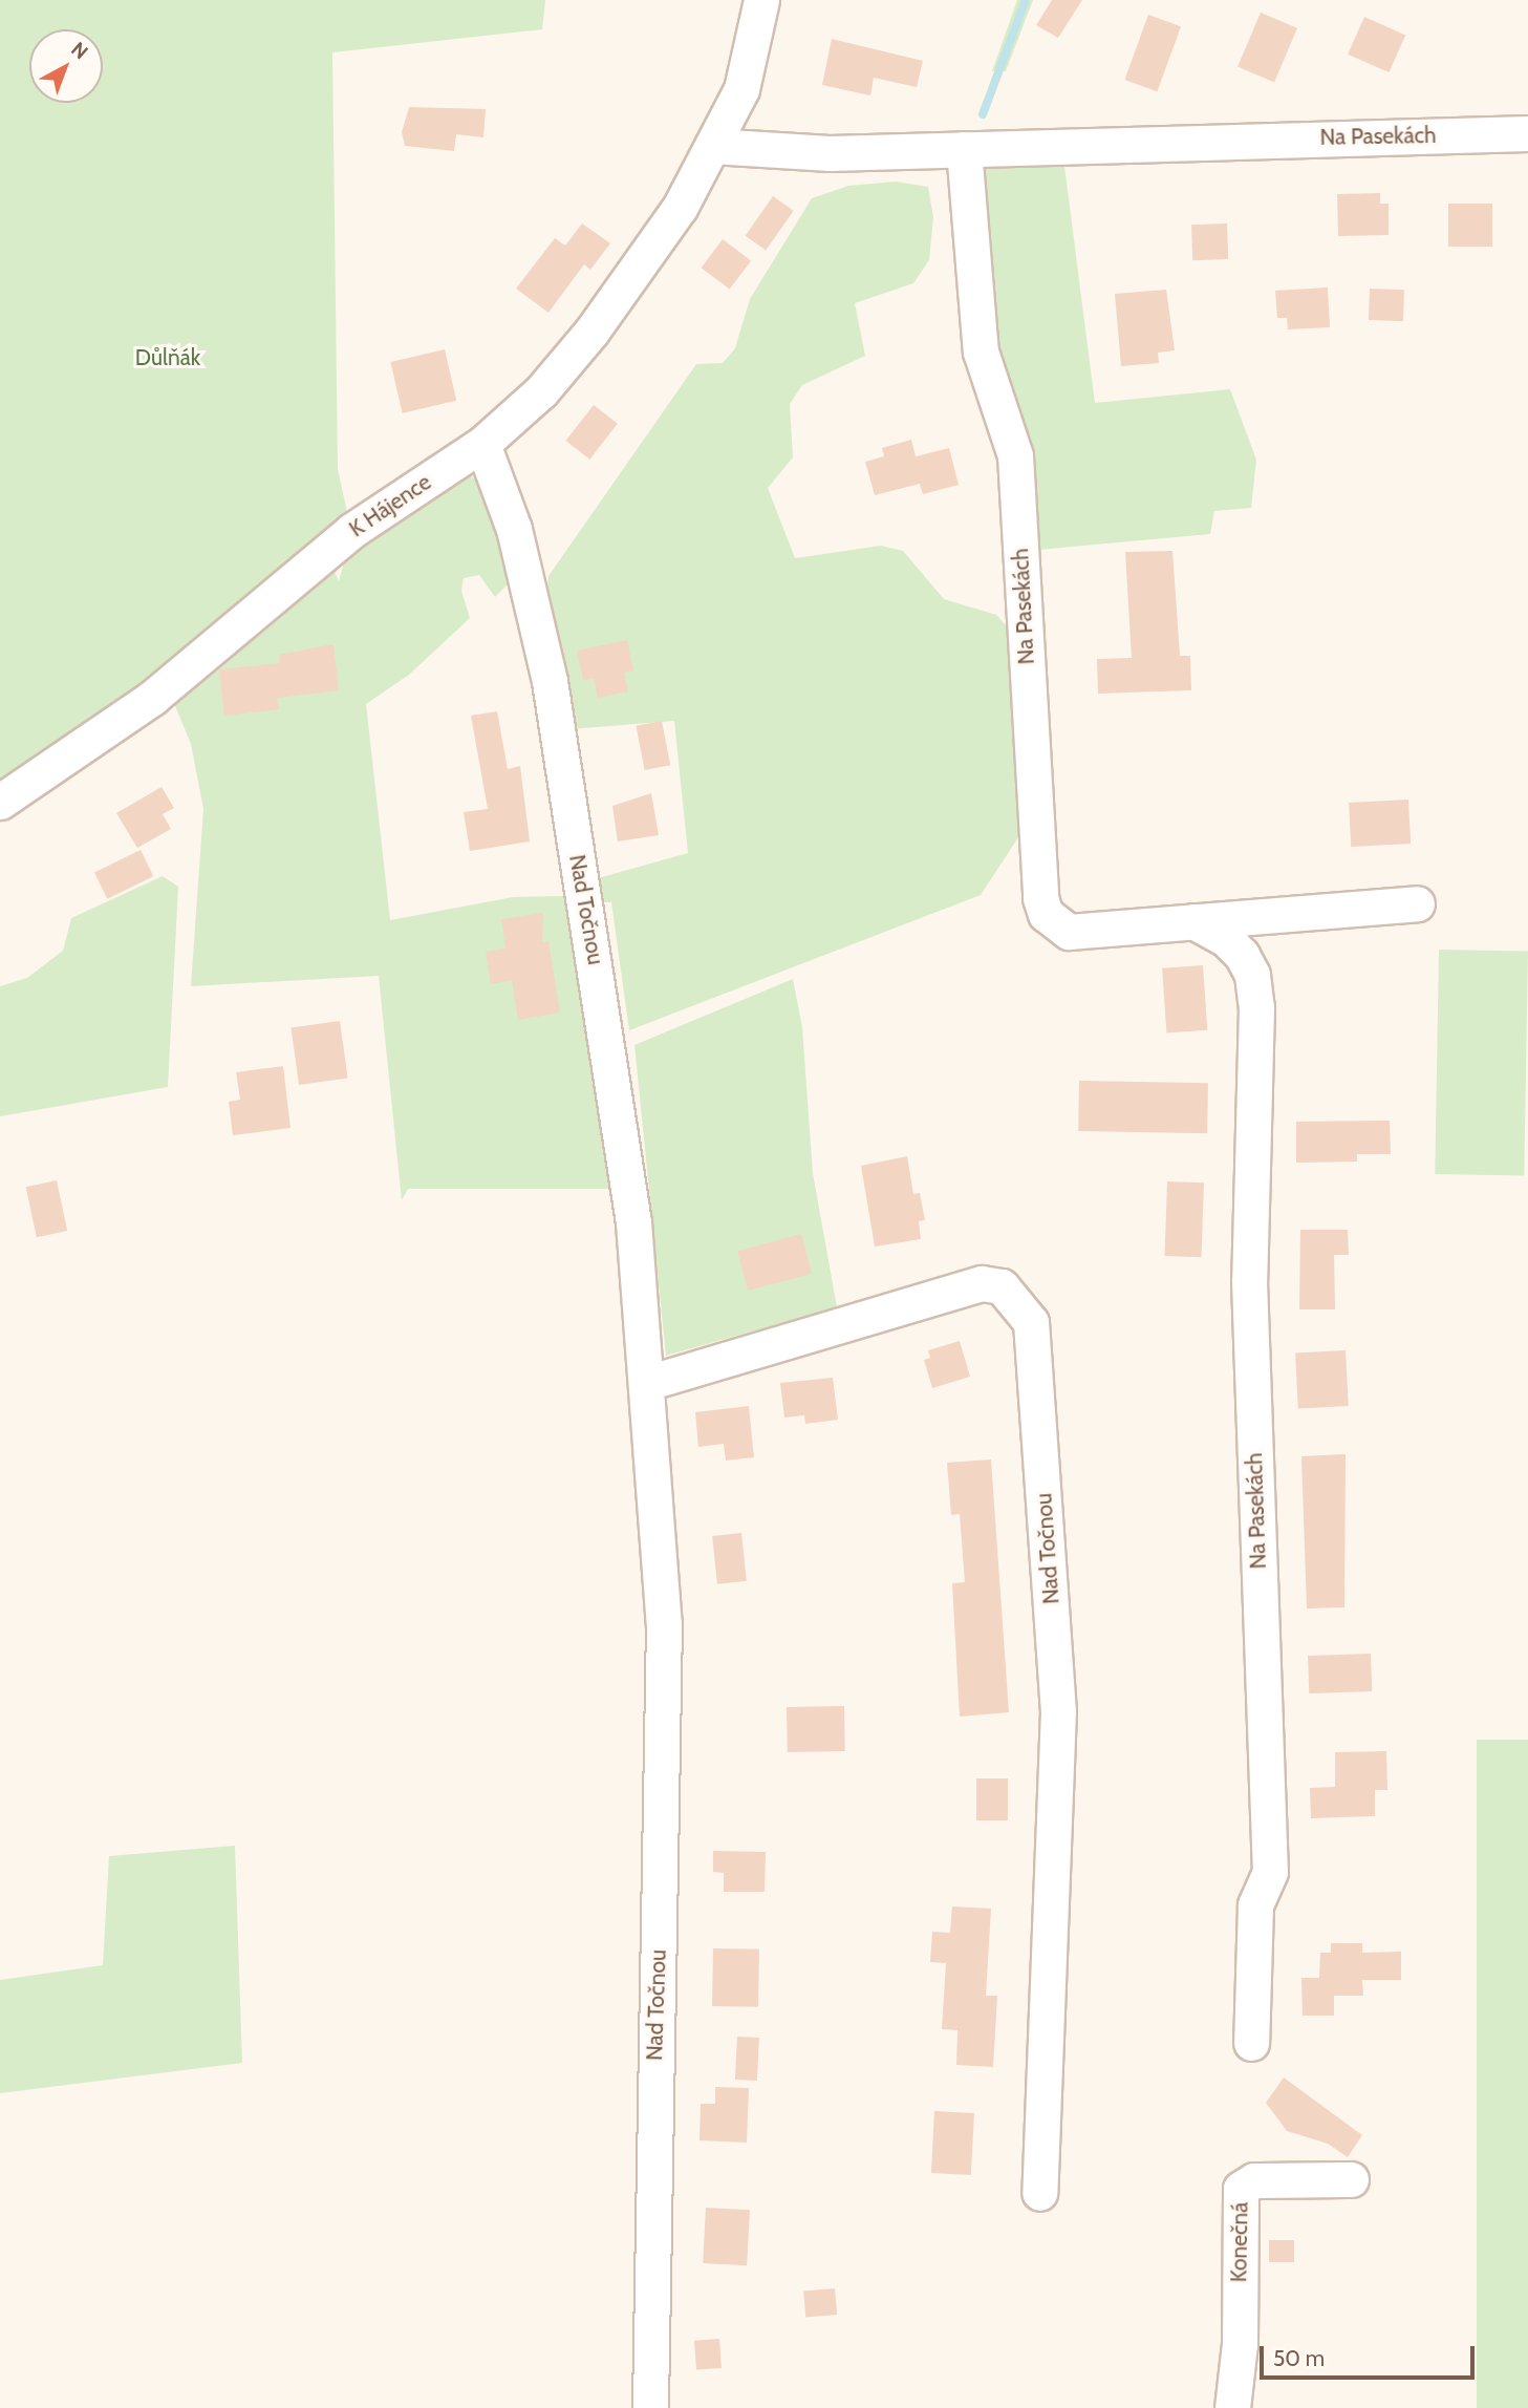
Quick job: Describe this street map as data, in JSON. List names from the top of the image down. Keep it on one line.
{"streets":{"street":["Na Pasekách","K Hájence","Nad Točnou","Konečná"]},"crossings":[["Na Pasekách","K Hájence"],["K Hájence","Nad Točnou"]],"parks":["Důlňák"],"scale_bar":"50 m","north":"top right"}
